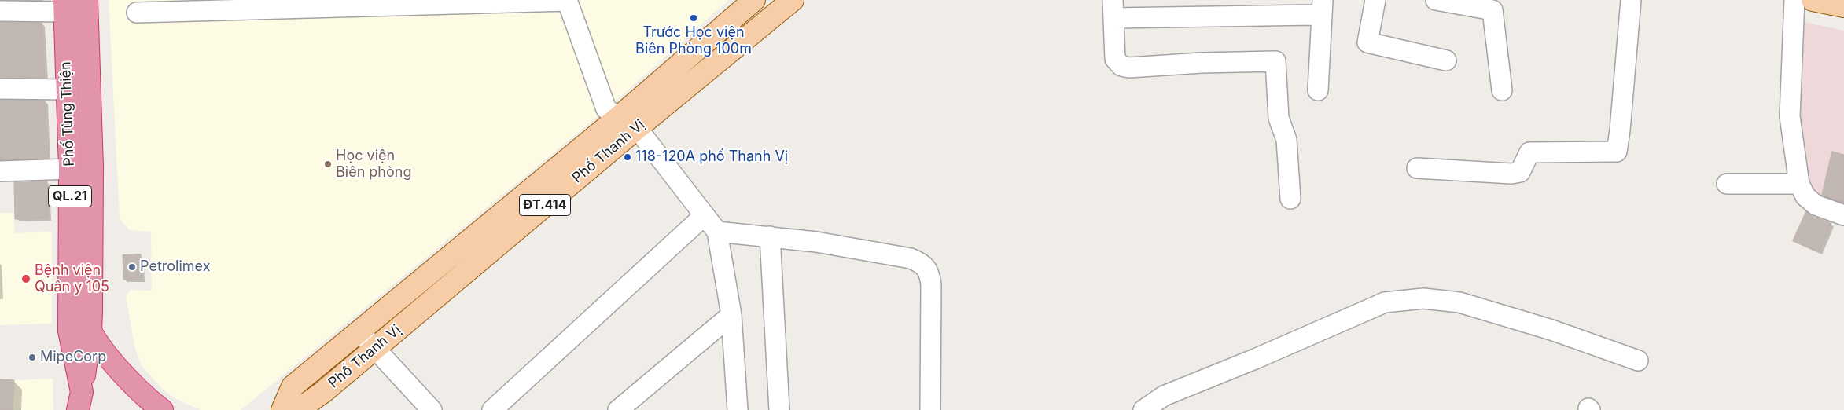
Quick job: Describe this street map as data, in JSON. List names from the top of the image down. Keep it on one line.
{"streets":{"highway":["Phố Tùng Thiện","QL.21"],"main road":["Phố Thanh Vị","ĐT.414"]},"places":["Trước Học viện Biên Phòng 100m","118-120A phố Thanh Vị","Học viện Biên phòng","Petrolimex","Bệnh viện Quân y 105","MipeCorp"]}
